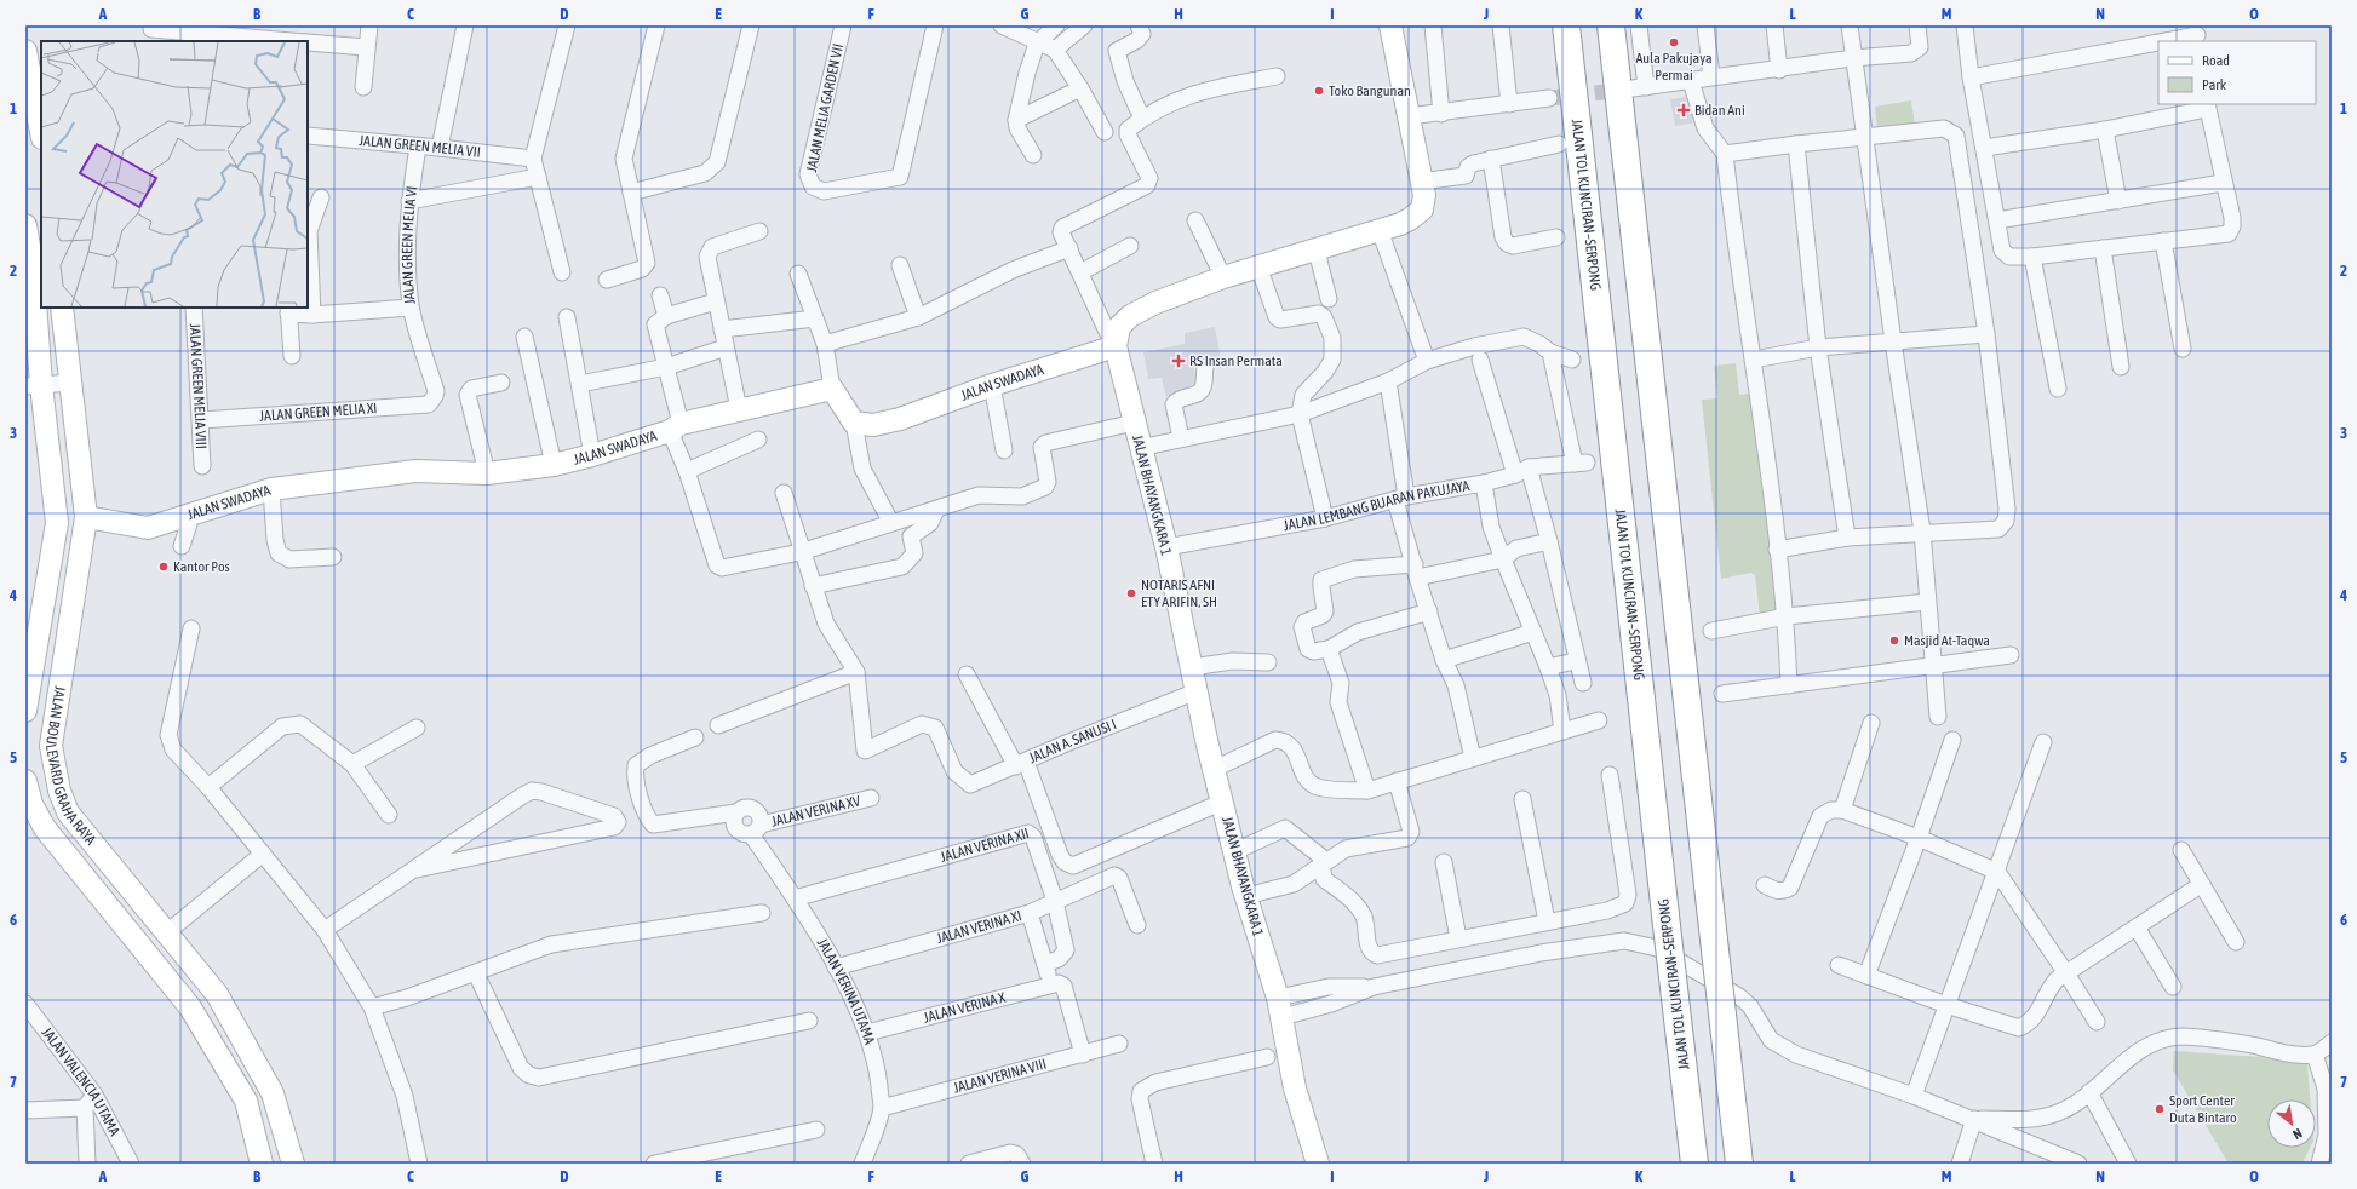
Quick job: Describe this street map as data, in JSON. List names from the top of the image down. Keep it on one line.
{"streets":{"highway":["JALAN TOL KUNCIRAN–SERPONG"],"street":["JALAN MELIA GARDEN VII","JALAN GREEN MELIA VII","JALAN GREEN MELIA VI","JALAN SWADAYA","JALAN GREEN MELIA VIII","JALAN GREEN MELIA XI","JALAN BHAYANGKARA 1","JALAN LEMBANG BUARAN PAKUJAYA","JALAN A. SANUSI I","JALAN BOULEVARD GRAHA RAYA","JALAN VERINA XV","JALAN VERINA XII","JALAN VERINA XI","JALAN VERINA UTAMA","JALAN VERINA X","JALAN VERINA VIII","JALAN VALENCIA UTAMA"]},"crossings":[["JALAN GREEN MELIA VII","JALAN GREEN MELIA VI"],["JALAN GREEN MELIA VI","JALAN GREEN MELIA XI"],["JALAN SWADAYA","JALAN BHAYANGKARA 1"],["JALAN SWADAYA","JALAN BOULEVARD GRAHA RAYA"],["JALAN GREEN MELIA VIII","JALAN GREEN MELIA XI"],["JALAN BHAYANGKARA 1","JALAN LEMBANG BUARAN PAKUJAYA"],["JALAN BHAYANGKARA 1","JALAN A. SANUSI I"],["JALAN VERINA XV","JALAN VERINA UTAMA"],["JALAN VERINA XII","JALAN VERINA XI"],["JALAN VERINA XII","JALAN VERINA UTAMA"],["JALAN VERINA XI","JALAN VERINA UTAMA"],["JALAN VERINA UTAMA","JALAN VERINA X"],["JALAN VERINA UTAMA","JALAN VERINA VIII"]],"places":{"other":["Aula Pakujaya Permai","Toko Bangunan","Kantor Pos","NOTARIS AFNI ETY ARIFIN, SH","Masjid At-Taqwa","Sport Center Duta Bintaro"],"health":["Bidan Ani","RS Insan Permata"]},"legend":["Road","Park"],"north":"bottom right","grid":{"columns":["A","B","C","D","E","F","G","H","I","J","K","L","M","N","O"],"rows":["1","2","3","4","5","6","7"]}}
